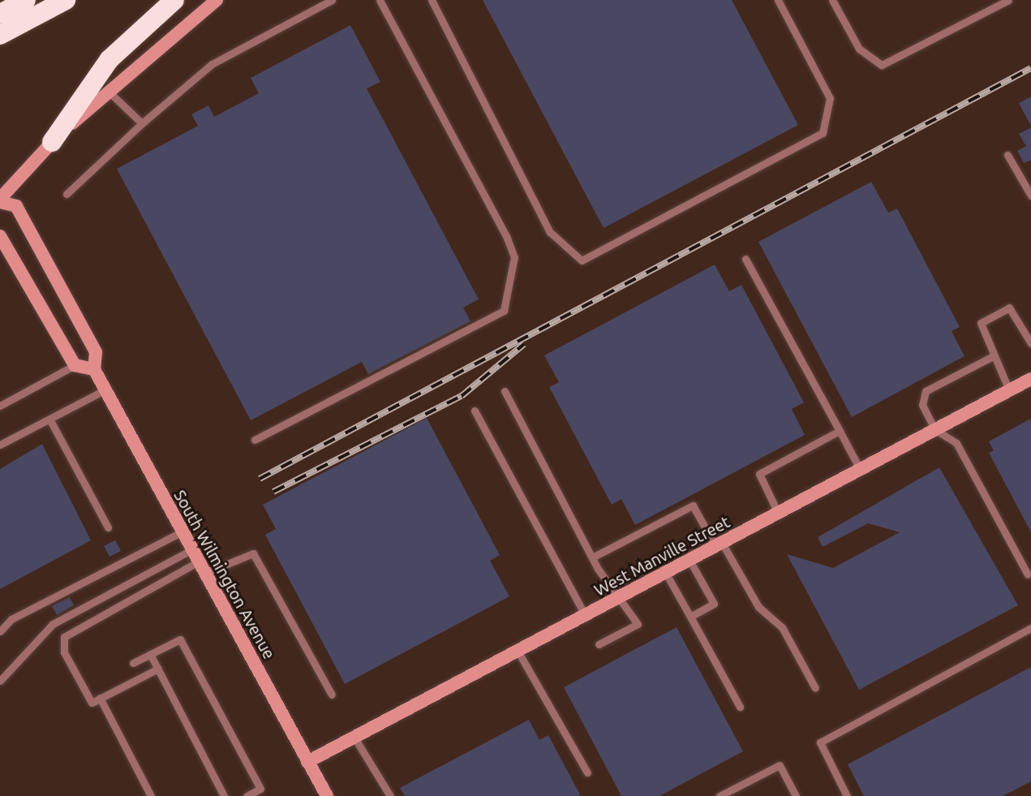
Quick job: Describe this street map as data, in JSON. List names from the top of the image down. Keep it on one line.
{"streets":{"main road":["West Manville Street","South Wilmington Avenue"]},"crossings":[["West Manville Street","South Wilmington Avenue"]]}
